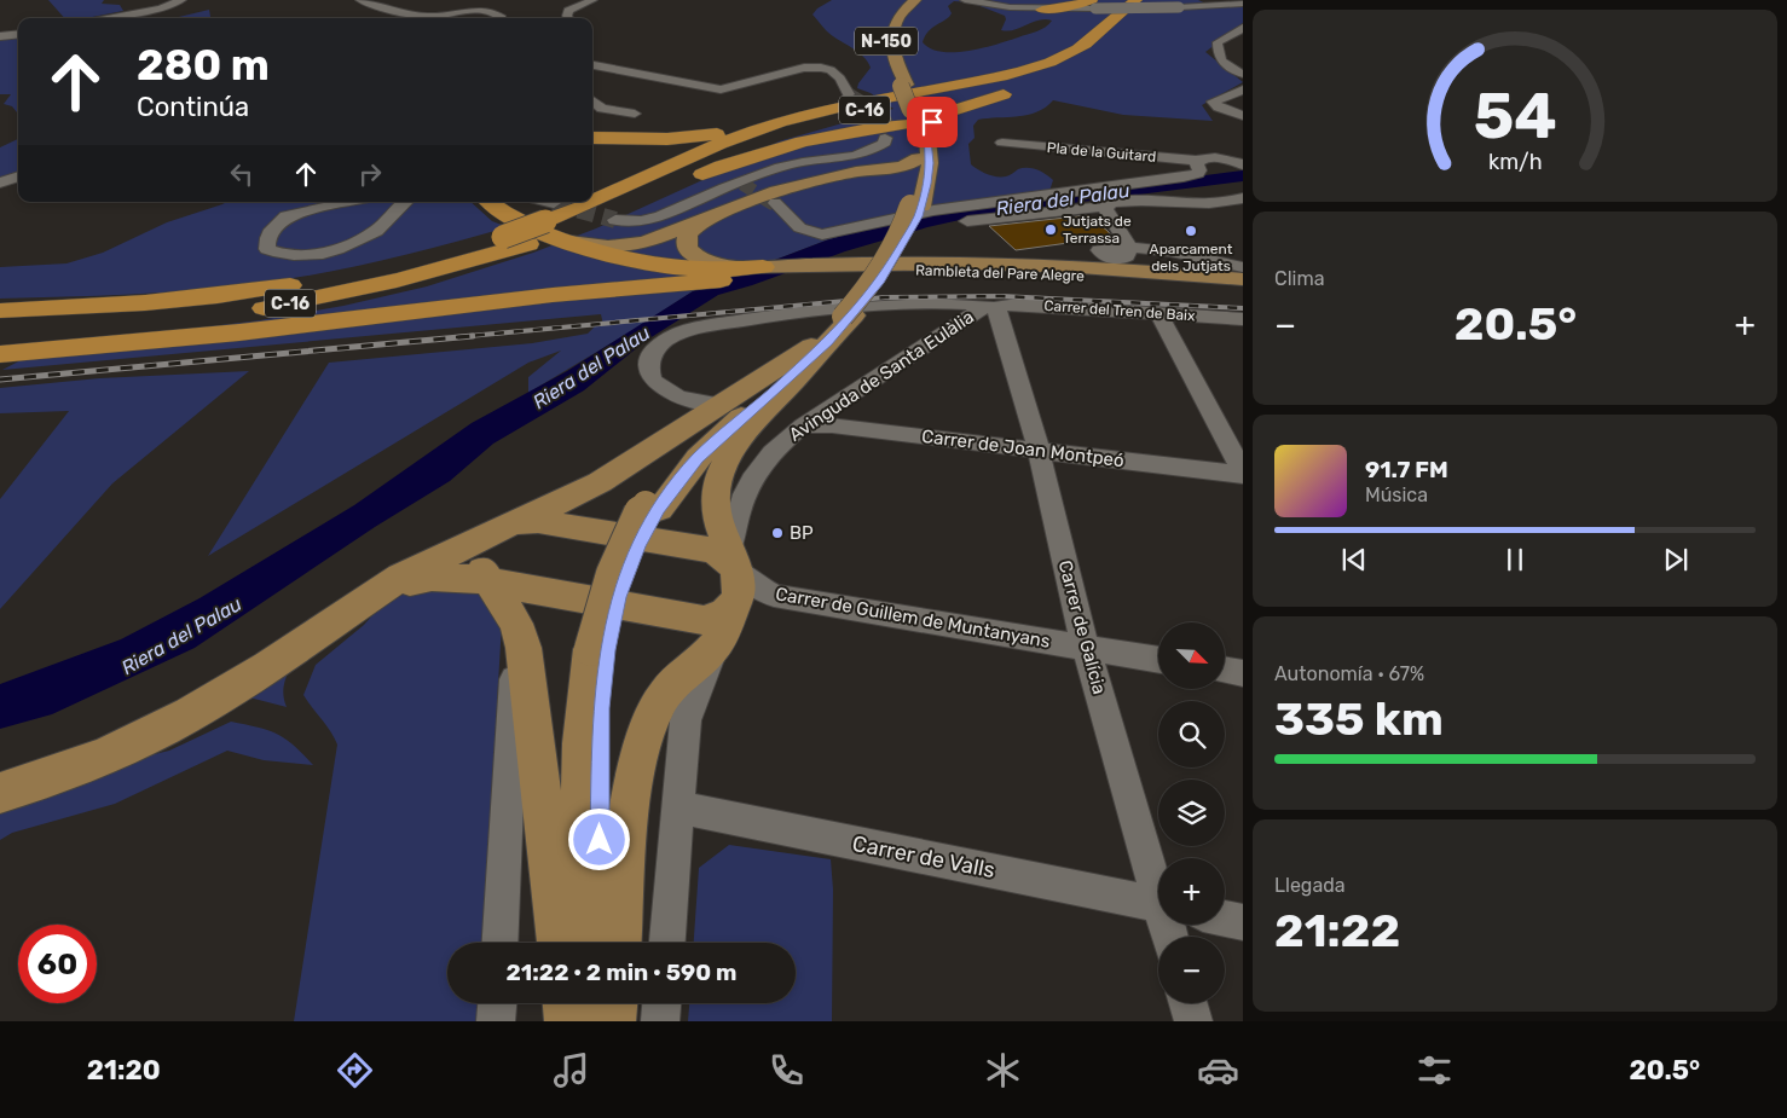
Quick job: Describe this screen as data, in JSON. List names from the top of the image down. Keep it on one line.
{"streets":{"highway":["C-16"],"main road":["N-150","Rambleta del Pare Alegre"],"street":["Pla de la Guitard","Carrer del Tren de Baix","Avinguda de Santa Eulàlia","Carrer de Joan Montpeó","Carrer de Guillem de Muntanyans","Carrer de Galícia","Carrer de Valls"]},"crossings":[["Carrer del Tren de Baix","Avinguda de Santa Eulàlia"],["Carrer del Tren de Baix","Carrer de Galícia"],["Avinguda de Santa Eulàlia","Carrer de Joan Montpeó"],["Avinguda de Santa Eulàlia","Carrer de Guillem de Muntanyans"],["Avinguda de Santa Eulàlia","Carrer de Galícia"],["Carrer de Joan Montpeó","Carrer de Galícia"],["Carrer de Guillem de Muntanyans","Carrer de Galícia"]],"water":["Riera del Palau"],"places":["Jutjats de Terrassa","Aparcament dels Jutjats","BP"],"north":"bottom right","page":{"turn":["280 m","Continúa"],"tile":["Clima",["Autonomía · 67%","335 km"],["Llegada","21:22"]],"heat":["−","20.5°","+"],"song":["91.7 FM","Música"],"map_buttons":["+","−"],"limit":"60","trip":"21:22 · 2 min · 590 m","tabs":["21:20","20.5°"],"gauge":["54","km/h"]}}
